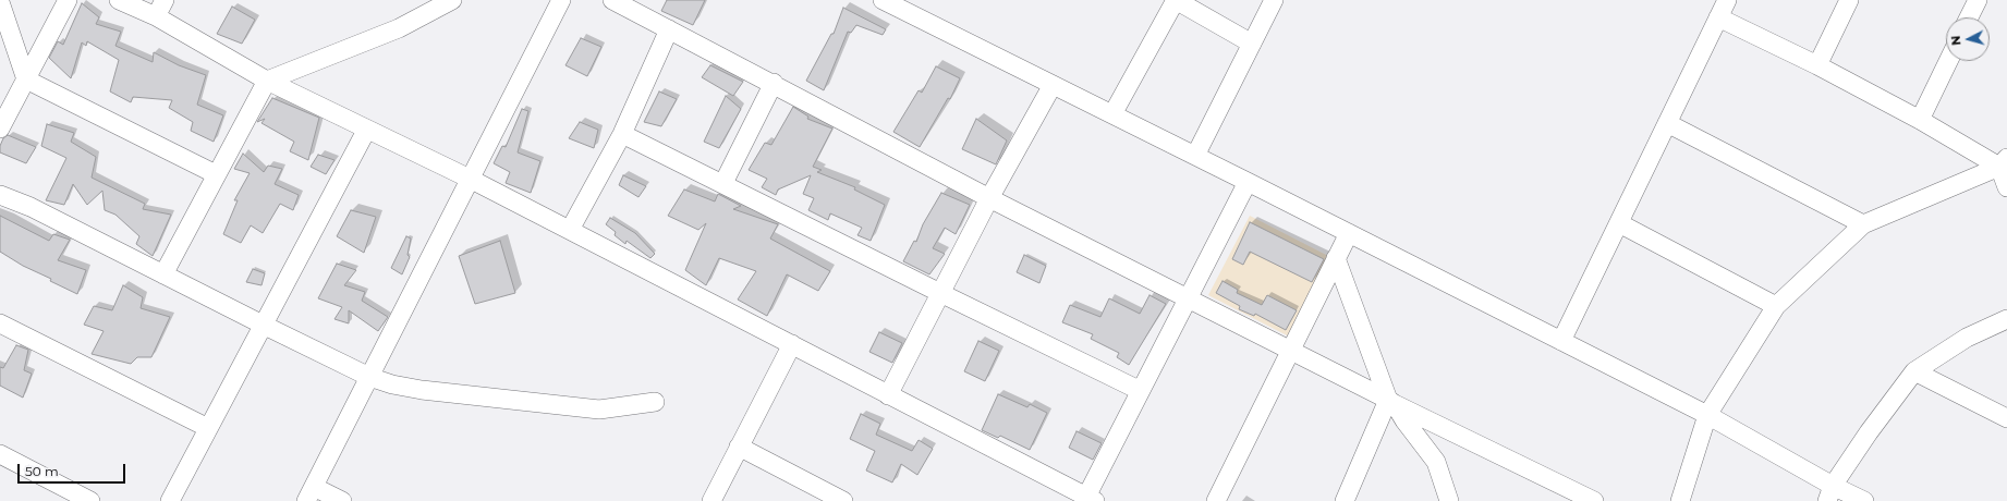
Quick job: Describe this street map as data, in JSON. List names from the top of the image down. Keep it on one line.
{"scale_bar":"50 m","north":"left"}
